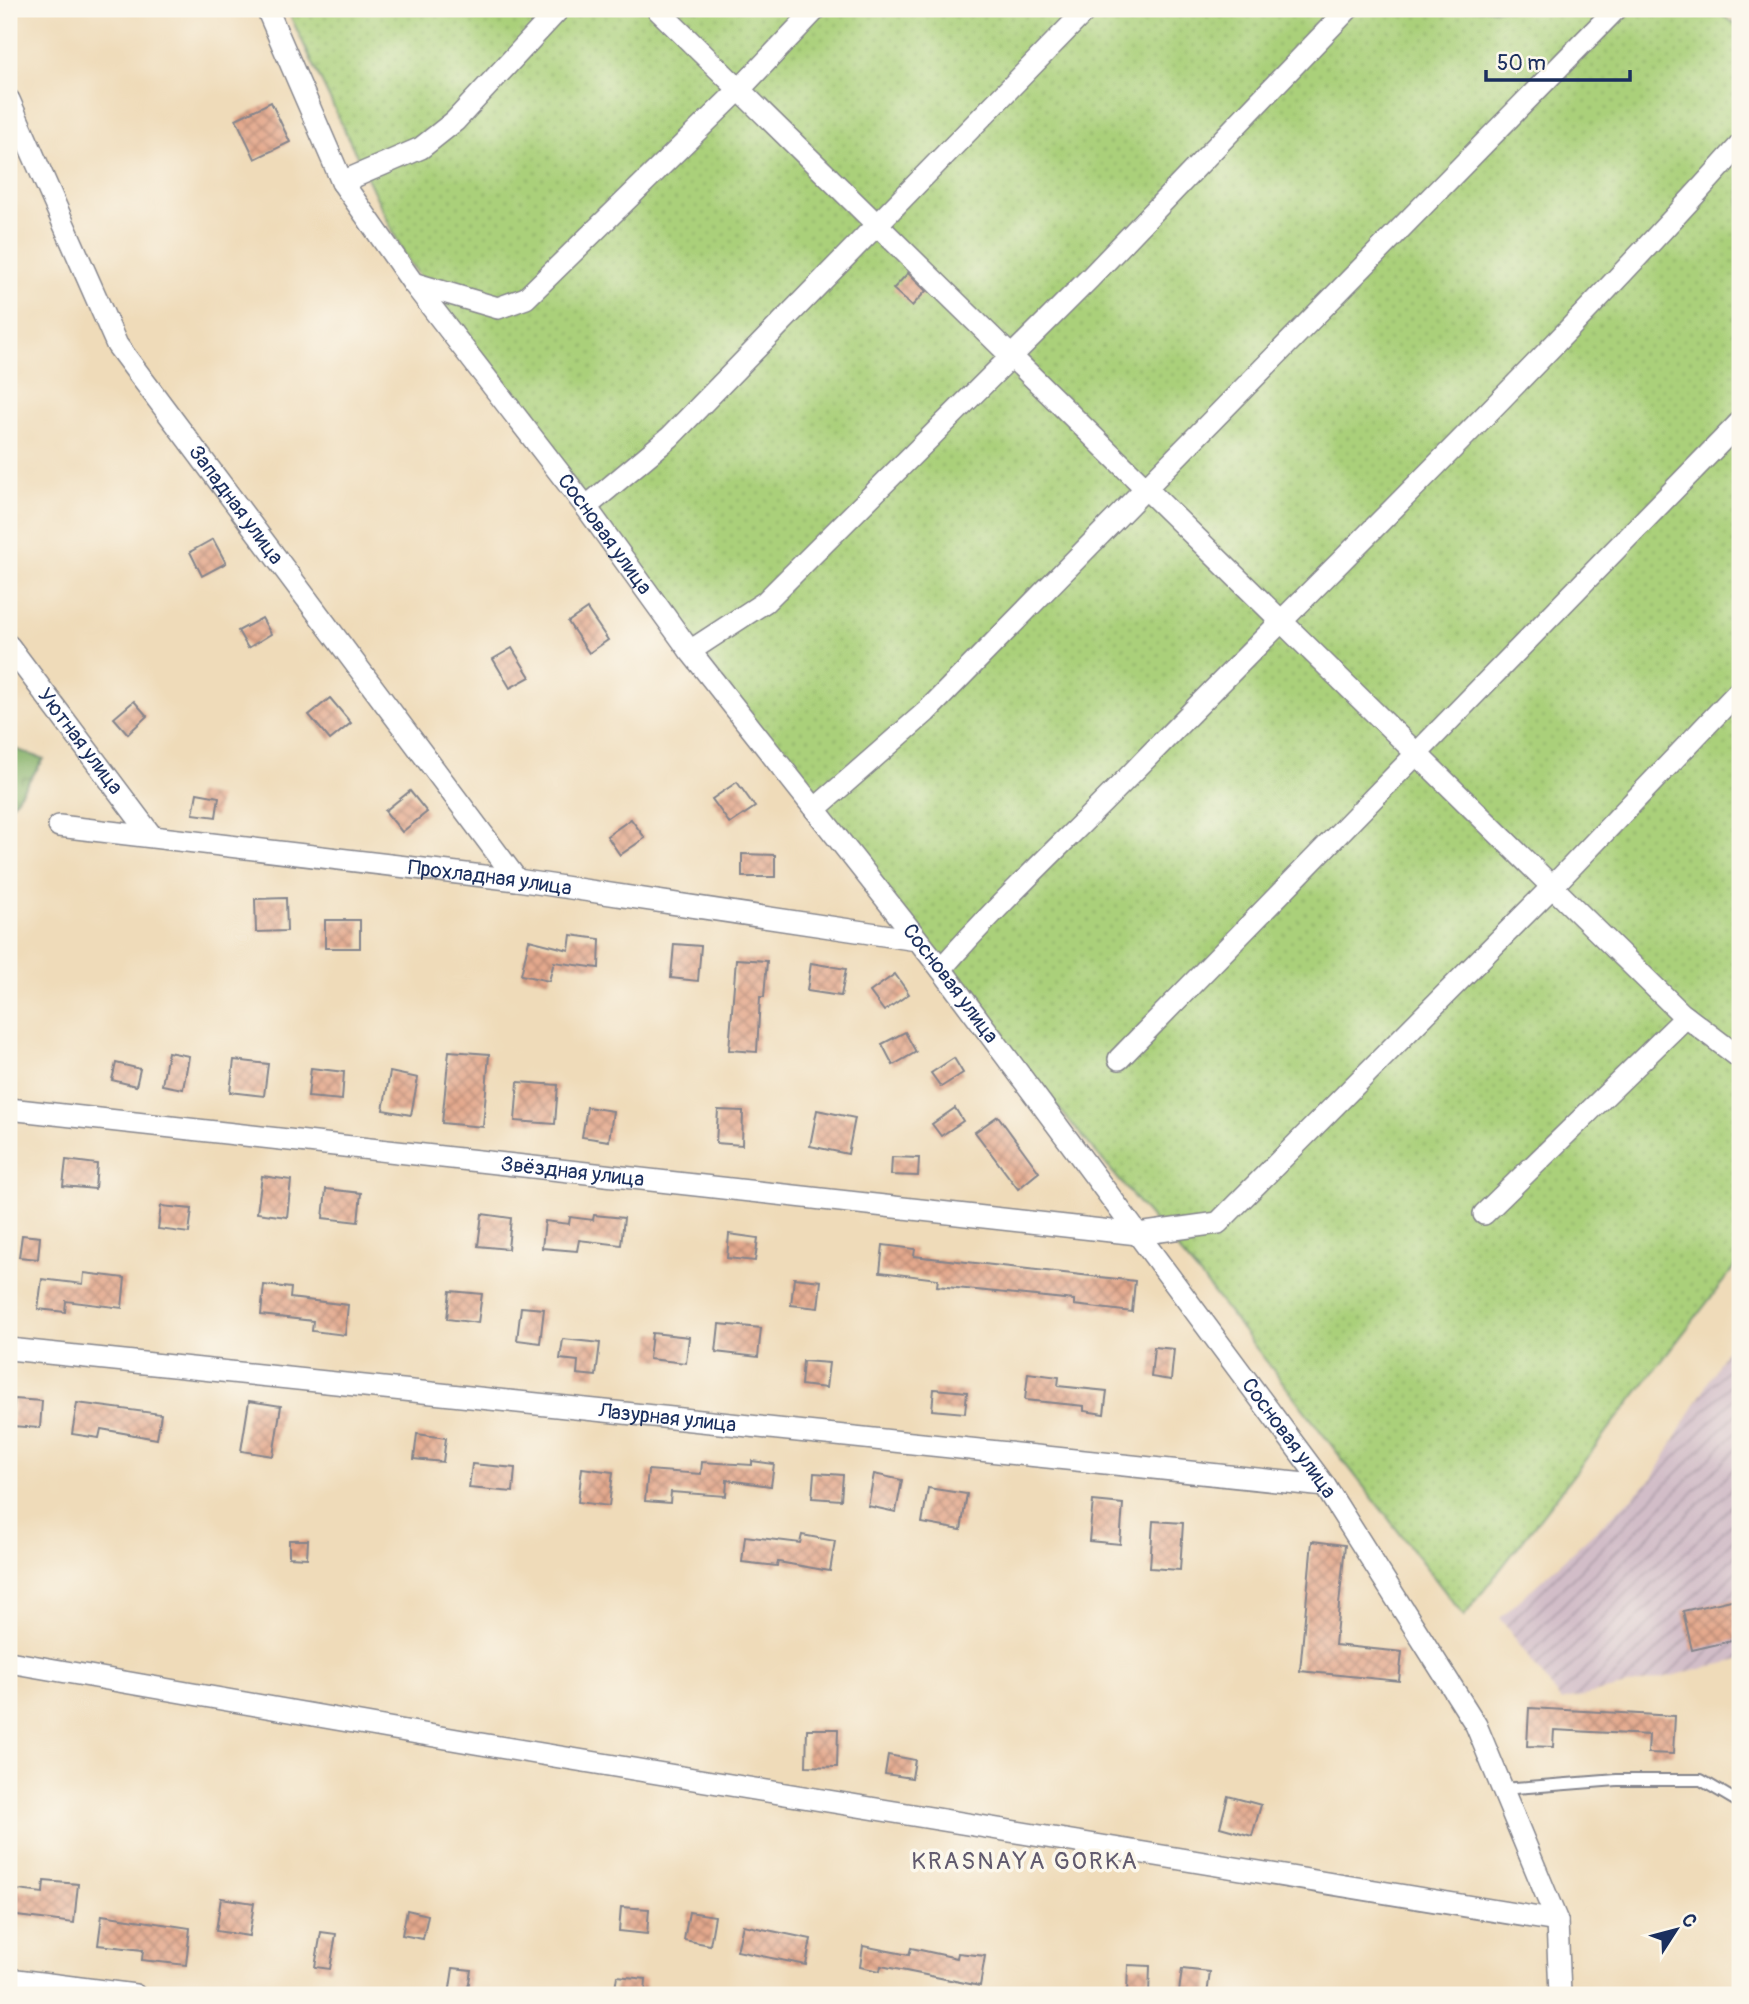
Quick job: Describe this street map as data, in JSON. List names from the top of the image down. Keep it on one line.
{"streets":{"street":["Западная улица","Сосновая улица","Уютная улица","Прохладная улица","Звёздная улица","Лазурная улица"]},"crossings":[["Западная улица","Прохладная улица"],["Сосновая улица","Прохладная улица"],["Сосновая улица","Звёздная улица"],["Сосновая улица","Лазурная улица"],["Уютная улица","Прохладная улица"]],"districts":["KRASNAYA GORKA"],"scale_bar":"50 m","north":"top right"}
